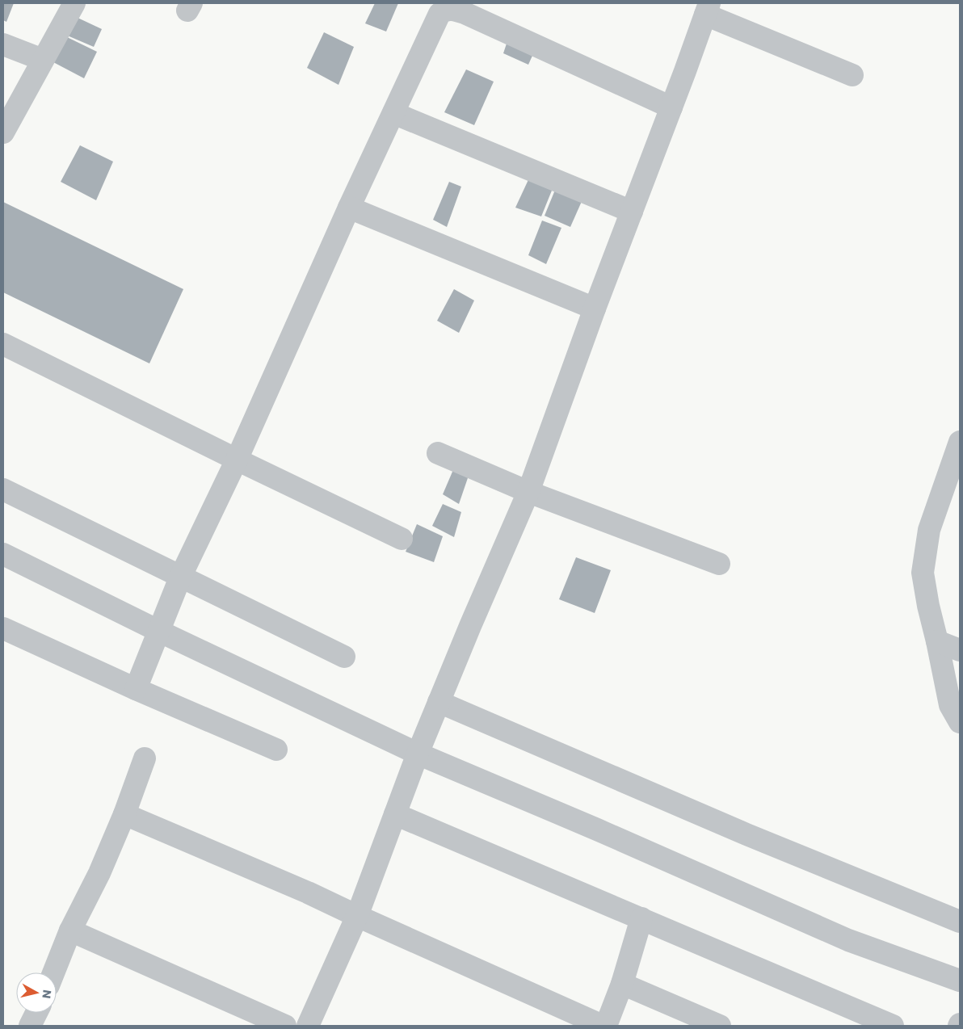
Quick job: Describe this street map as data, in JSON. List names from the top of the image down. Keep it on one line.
{"north":"right"}
